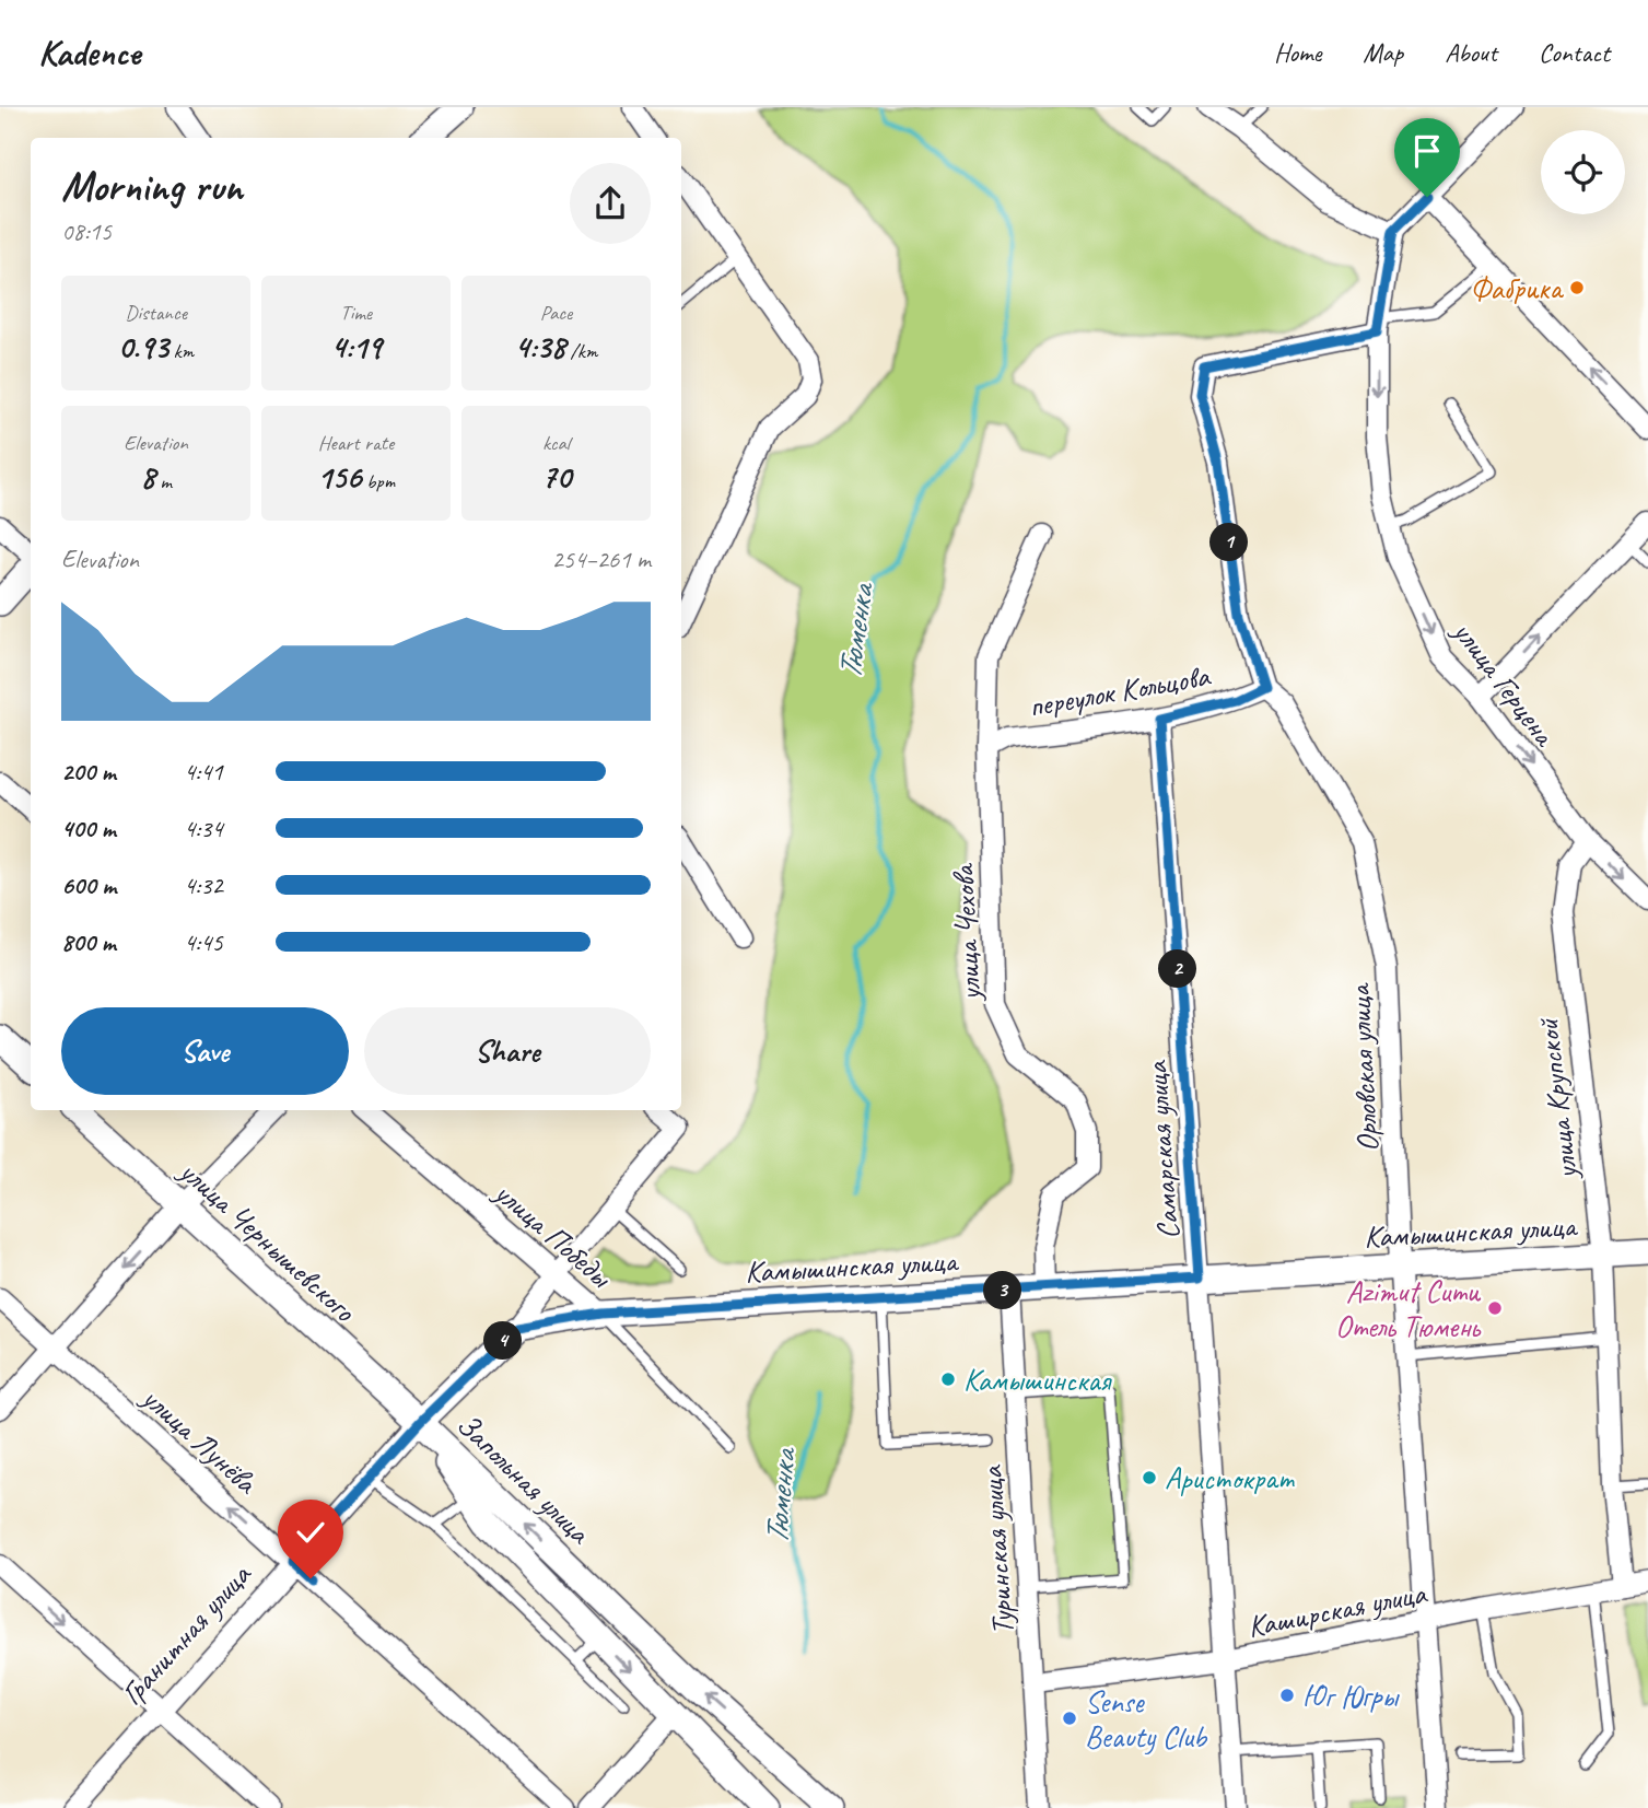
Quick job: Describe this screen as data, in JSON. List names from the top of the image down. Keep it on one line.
{"streets":{"street":["улица Герцена","переулок Кольцова","улица Чехова","Орловская улица","улица Крупской","Самарская улица","Камышинская улица","улица Победы","улица Чернышевского","улица Лунёва","Запольная улица","Туринская улица","Каширская улица","Гранитная улица"]},"crossings":[["улица Герцена","Орловская улица"],["улица Герцена","улица Крупской"],["переулок Кольцова","улица Чехова"],["переулок Кольцова","Орловская улица"],["переулок Кольцова","Самарская улица"],["улица Чехова","Камышинская улица"],["Орловская улица","Камышинская улица"],["Орловская улица","Каширская улица"],["улица Крупской","Камышинская улица"],["улица Крупской","Каширская улица"],["Самарская улица","Камышинская улица"],["Самарская улица","Каширская улица"],["Камышинская улица","улица Победы"],["Камышинская улица","Туринская улица"],["Камышинская улица","Гранитная улица"],["улица Победы","Гранитная улица"],["улица Чернышевского","Запольная улица"],["улица Чернышевского","Гранитная улица"],["улица Лунёва","Гранитная улица"],["Запольная улица","Гранитная улица"],["Туринская улица","Каширская улица"]],"one_way":["улица Герцена","улица Лунёва"],"water":["Тюменка"],"places":["Фабрика","Azimut Сити Отель Тюмень","Камышинская","Аристократ","Юг Югры","Sense Beauty Club"],"page":{"header":"Kadence","nav":["Home","Map","About","Contact"],"heading":["Morning run","08:15"],"stats":[["Distance","0.93 km"],["Time","4:19"],["Pace","4:38 /km"],["Elevation","8 m"],["Heart rate","156 bpm"],["kcal","70"]],"pins":["1","2","3","4"],"chart":["Elevation","254–261 m"],"list":[{"name":"200 m","note":"4:41"},{"name":"400 m","note":"4:34"},{"name":"600 m","note":"4:32"},{"name":"800 m","note":"4:45"}],"buttons":["Save","Share"]}}
